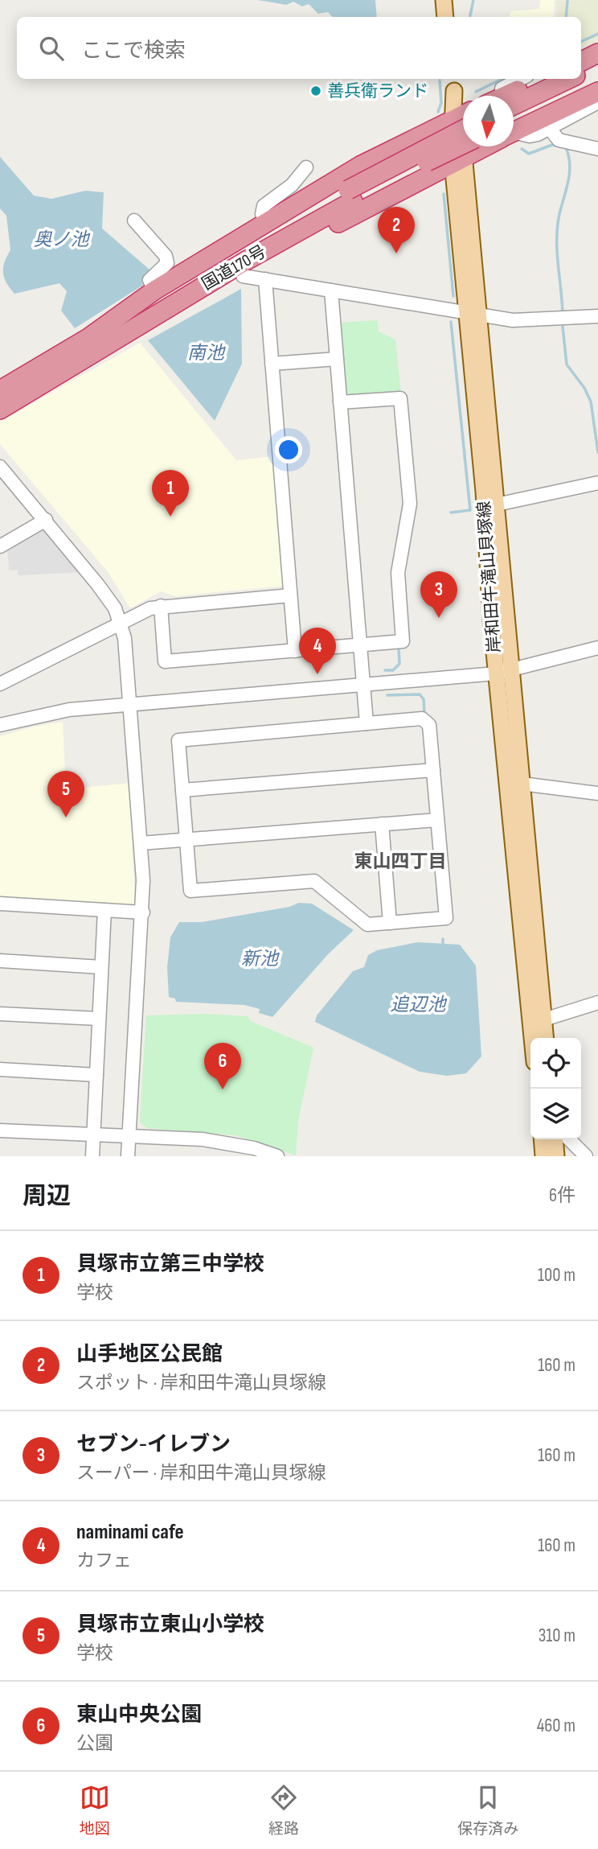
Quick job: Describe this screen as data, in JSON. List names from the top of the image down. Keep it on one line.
{"streets":{"highway":["国道170号"],"main road":["岸和田牛滝山貝塚線"]},"districts":["東山四丁目"],"water":["奥ノ池","南池","新池","追辺池"],"places":["善兵衛ランド"],"north":"bottom","page":{"search":"ここで検索","pins":["2","1","3","4","5","6"],"heading":["周辺","6件"],"list":[{"mark":"1","name":"貝塚市立第三中学校","note":"学校","value":"100 m"},{"mark":"2","name":"山手地区公民館","note":"スポット · 岸和田牛滝山貝塚線","value":"160 m"},{"mark":"3","name":"セブン-イレブン","note":"スーパー · 岸和田牛滝山貝塚線","value":"160 m"},{"mark":"4","name":"naminami cafe","note":"カフェ","value":"160 m"},{"mark":"5","name":"貝塚市立東山小学校","note":"学校","value":"310 m"},{"mark":"6","name":"東山中央公園","note":"公園","value":"460 m"}],"nav":["地図","経路","保存済み"]}}
